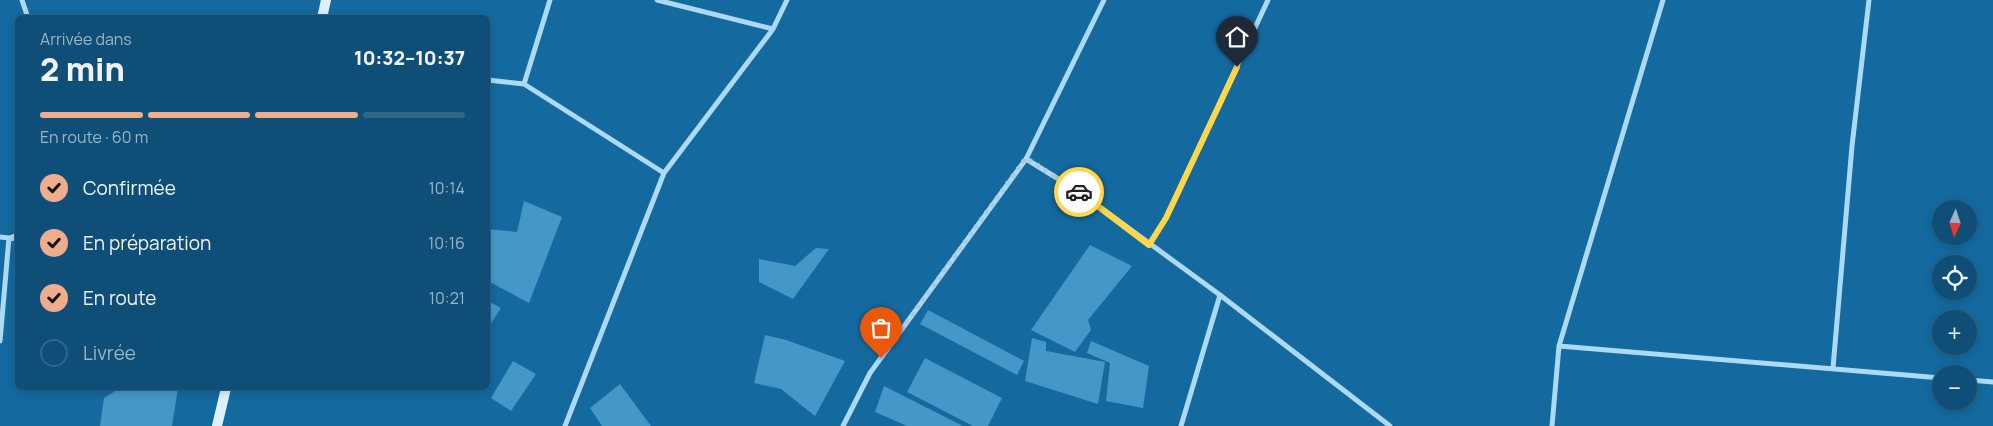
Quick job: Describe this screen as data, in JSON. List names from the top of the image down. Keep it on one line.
{"north":"bottom","page":{"heading":["2 min","Arrivée dans","10:32–10:37"],"bar":"En route · 60 m","list":[["Confirmée","10:14"],["En préparation","10:16"],["En route","10:21"],"Livrée"],"map_buttons":["+","−"]}}
